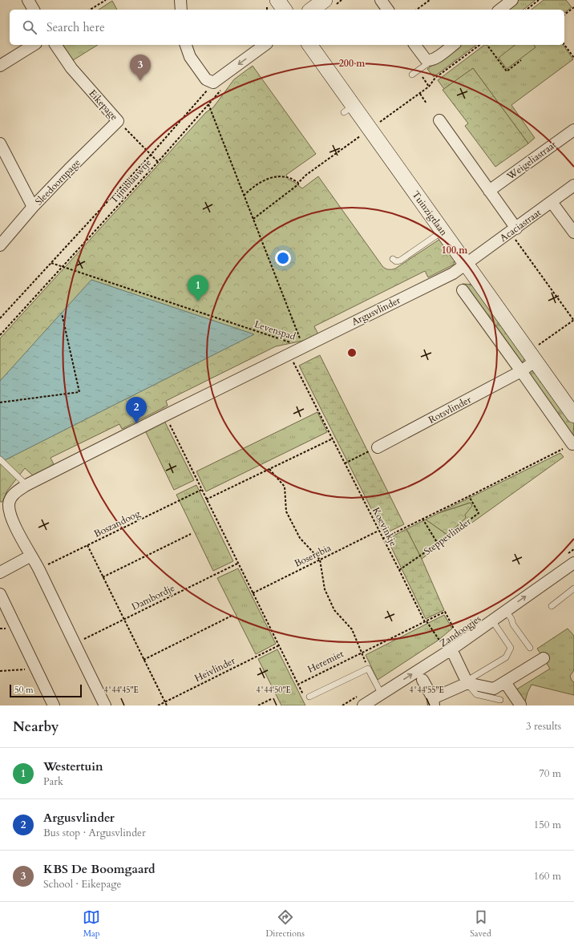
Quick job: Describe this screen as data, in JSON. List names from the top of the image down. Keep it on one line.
{"streets":{"street":["Eikepage","Weigeliastraat","Sleedoornpage","Tuinzigtlaan","Acaciastraat","Argusvlinder","Rotsvlinder","Zandoogjes"],"path":["Tijmblauwtje","Levenspad","Boszandoog","Koevinkje","Steppevlinder","Boserebia","Dambordje","Heremiet","Heivlinder"]},"crossings":[["Eikepage","Tijmblauwtje"],["Eikepage","Sleedoornpage"],["Tijmblauwtje","Levenspad"],["Tuinzigtlaan","Acaciastraat"],["Tuinzigtlaan","Argusvlinder"],["Tuinzigtlaan","Rotsvlinder"],["Acaciastraat","Argusvlinder"],["Argusvlinder","Levenspad"],["Argusvlinder","Boszandoog"],["Argusvlinder","Koevinkje"],["Argusvlinder","Dambordje"],["Koevinkje","Steppevlinder"],["Koevinkje","Boserebia"],["Koevinkje","Zandoogjes"]],"one_way":["Zandoogjes"],"scale_bar":"50 m","page":{"search":"Search here","pins":["3","1","2"],"scale":"50 m","heading":["Nearby","3 results"],"list":[{"mark":"1","name":"Westertuin","note":"Park","value":"70 m"},{"mark":"2","name":"Argusvlinder","note":"Bus stop · Argusvlinder","value":"150 m"},{"mark":"3","name":"KBS De Boomgaard","note":"School · Eikepage","value":"160 m"}],"nav":["Map","Directions","Saved"]},"coordinates":["4°44'45\"E","4°44'50\"E","4°44'55\"E"],"rings":["200 m","100 m"]}
